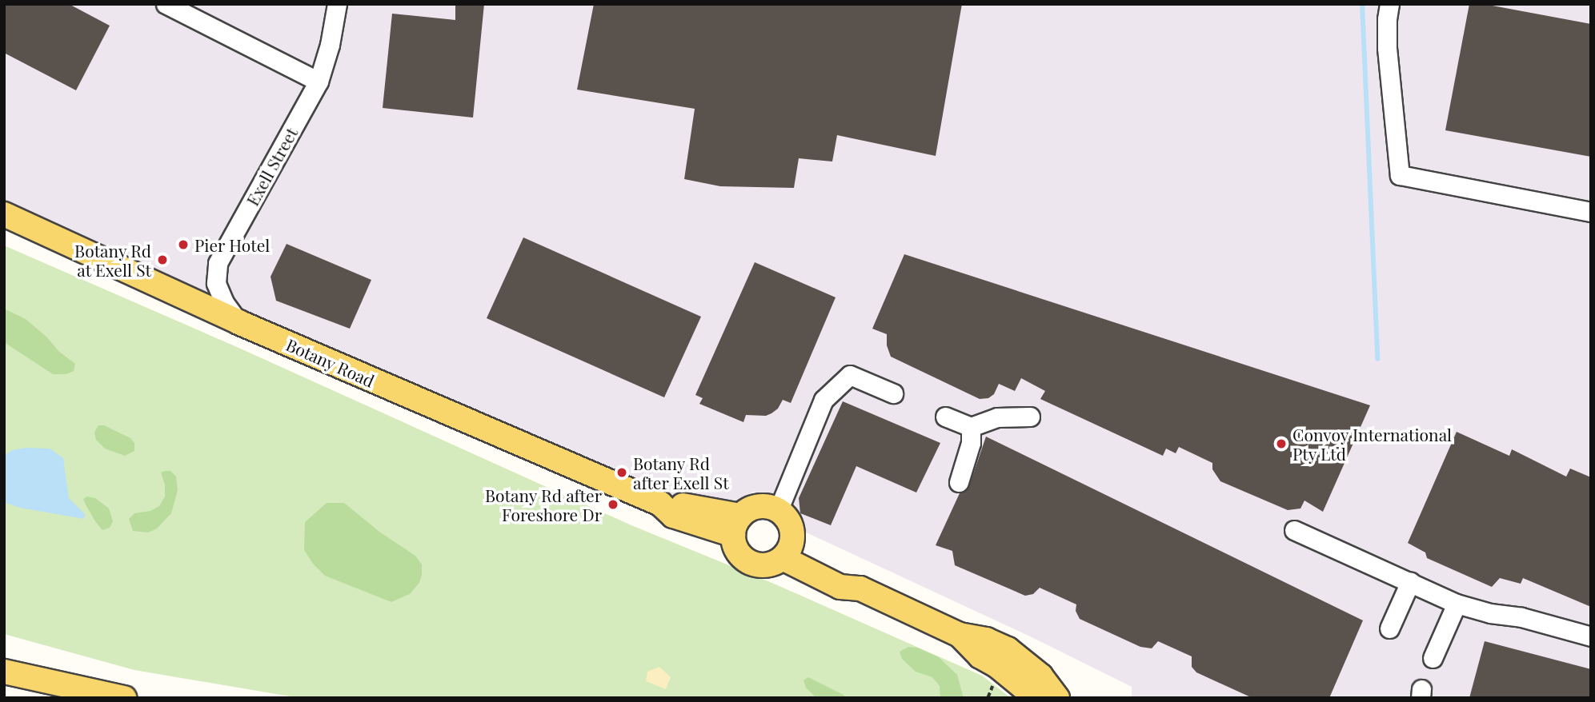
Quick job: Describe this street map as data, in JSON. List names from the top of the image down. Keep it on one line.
{"streets":{"main road":["Botany Road"],"street":["Exell Street"]},"crossings":[["Exell Street","Botany Road"]],"places":["Pier Hotel","Botany Rd at Exell St","Convoy International Pty Ltd","Botany Rd after Exell St","Botany Rd after Foreshore Dr"]}
